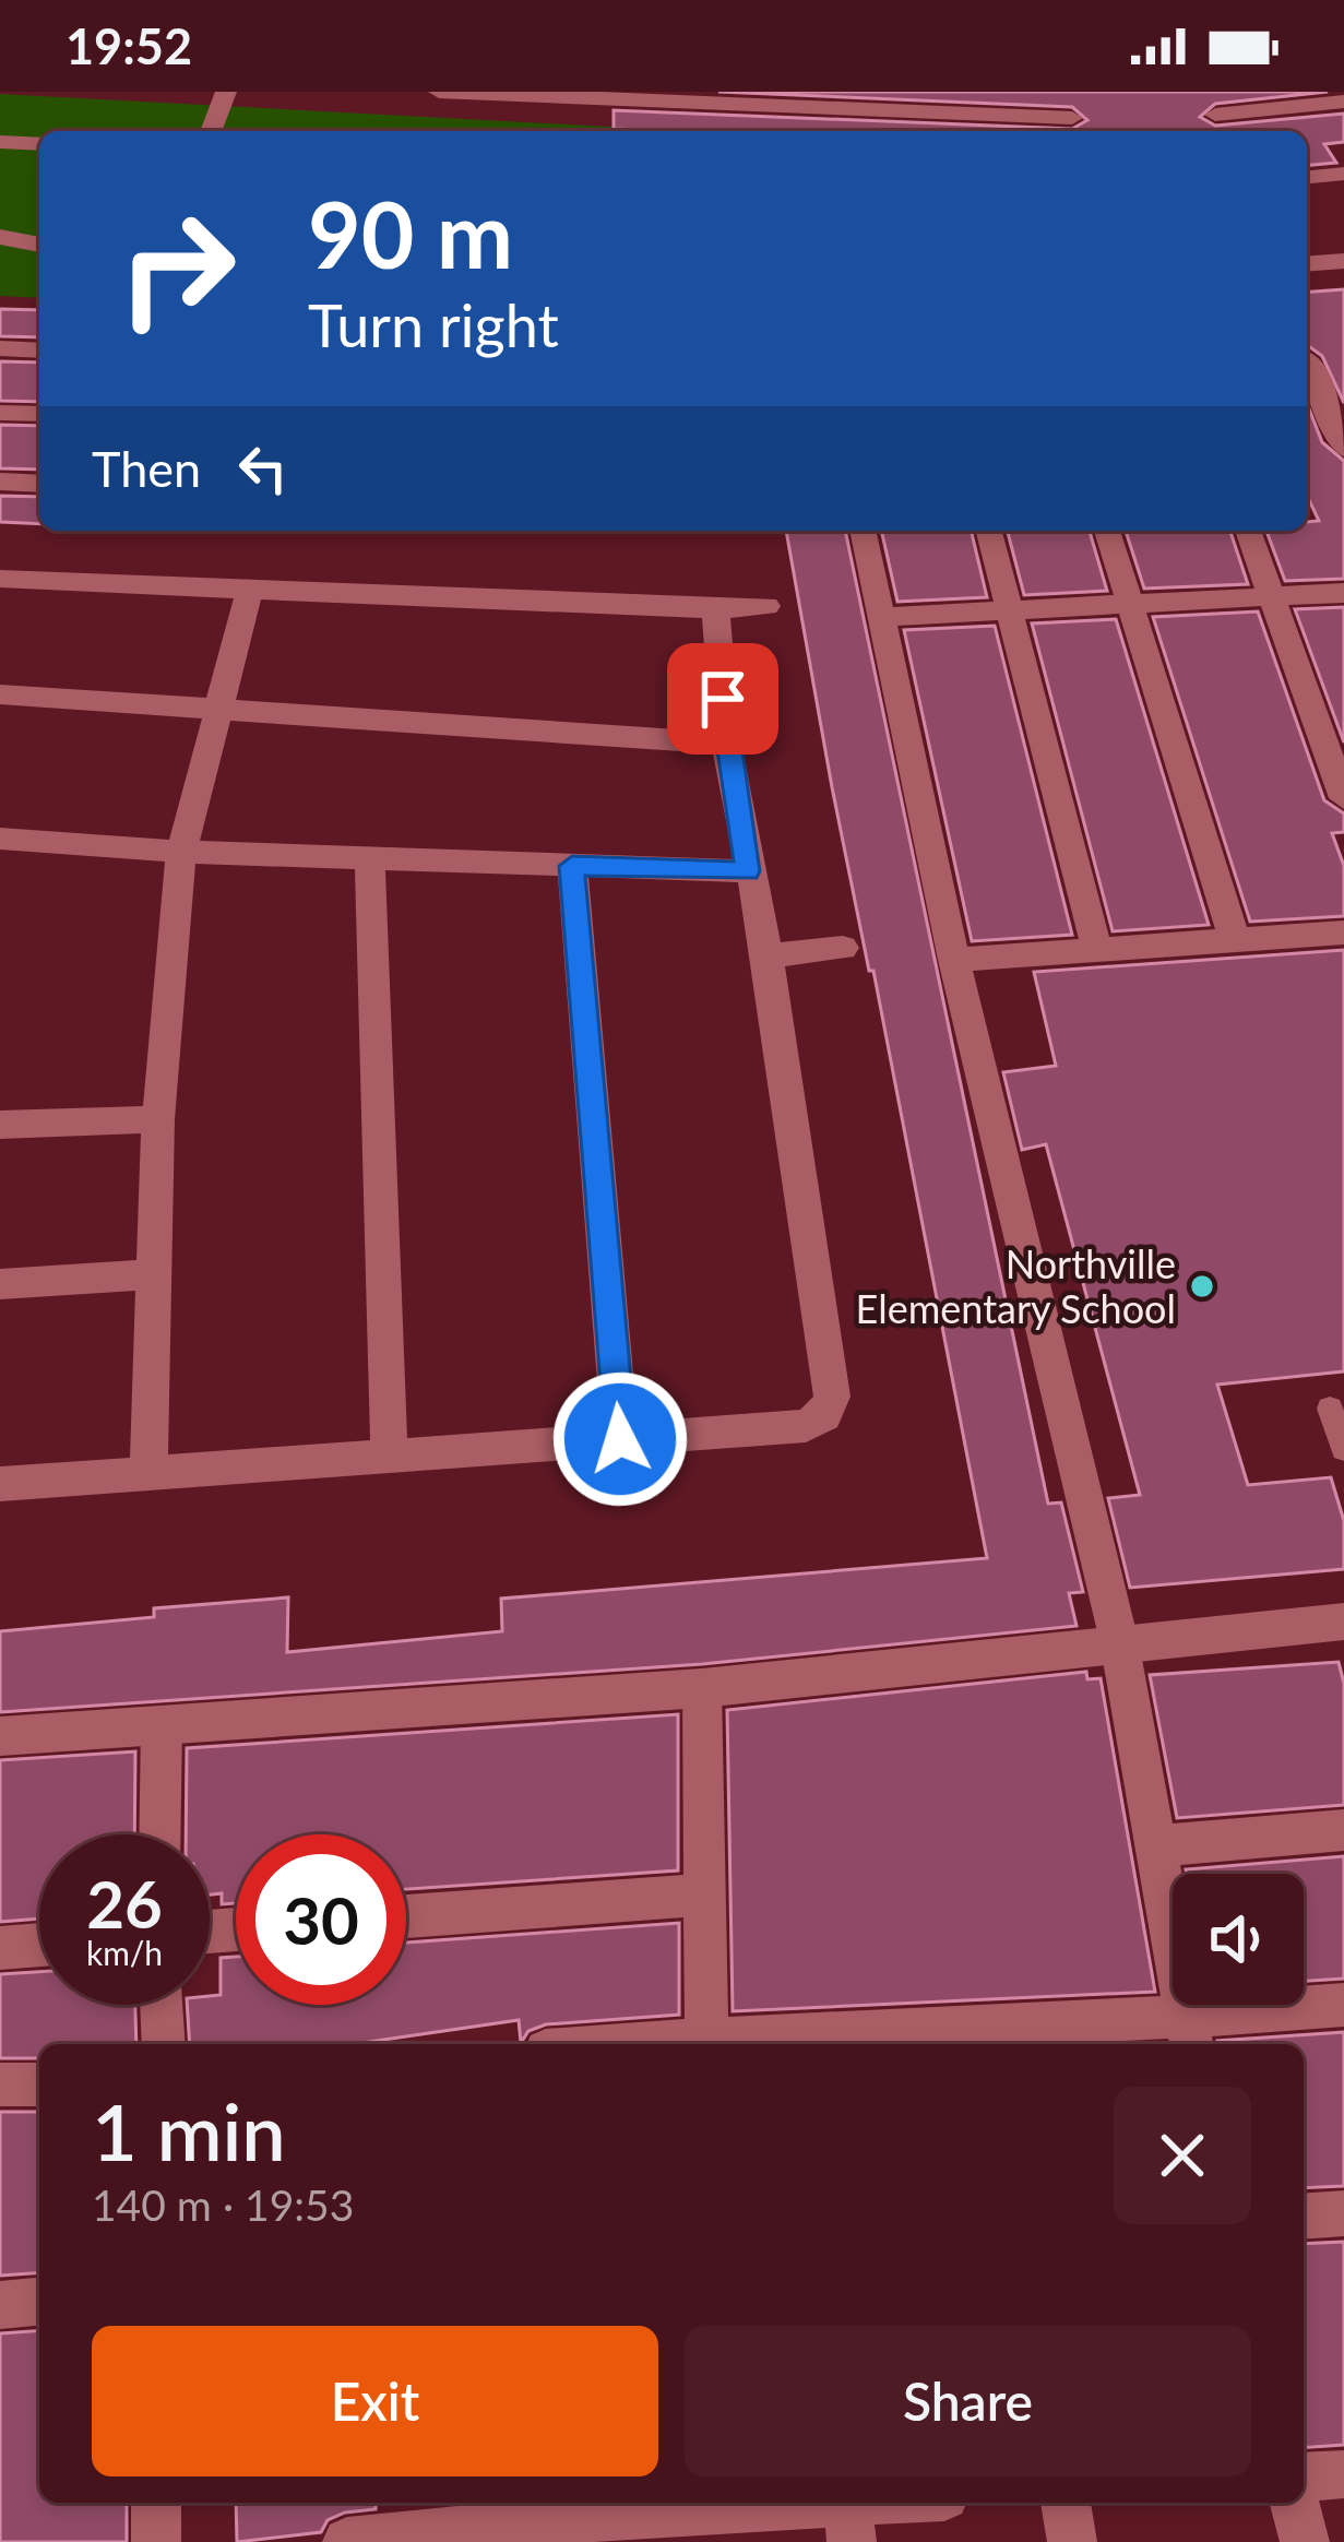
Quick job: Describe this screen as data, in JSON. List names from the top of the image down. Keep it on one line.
{"places":["Northville Elementary School"],"page":{"status":"19:52","turn":["90 m","Turn right"],"then":"Then","speed":"26 km/h","limit":"30","heading":["1 min","140 m · 19:53"],"buttons":["Exit","Share"]}}
